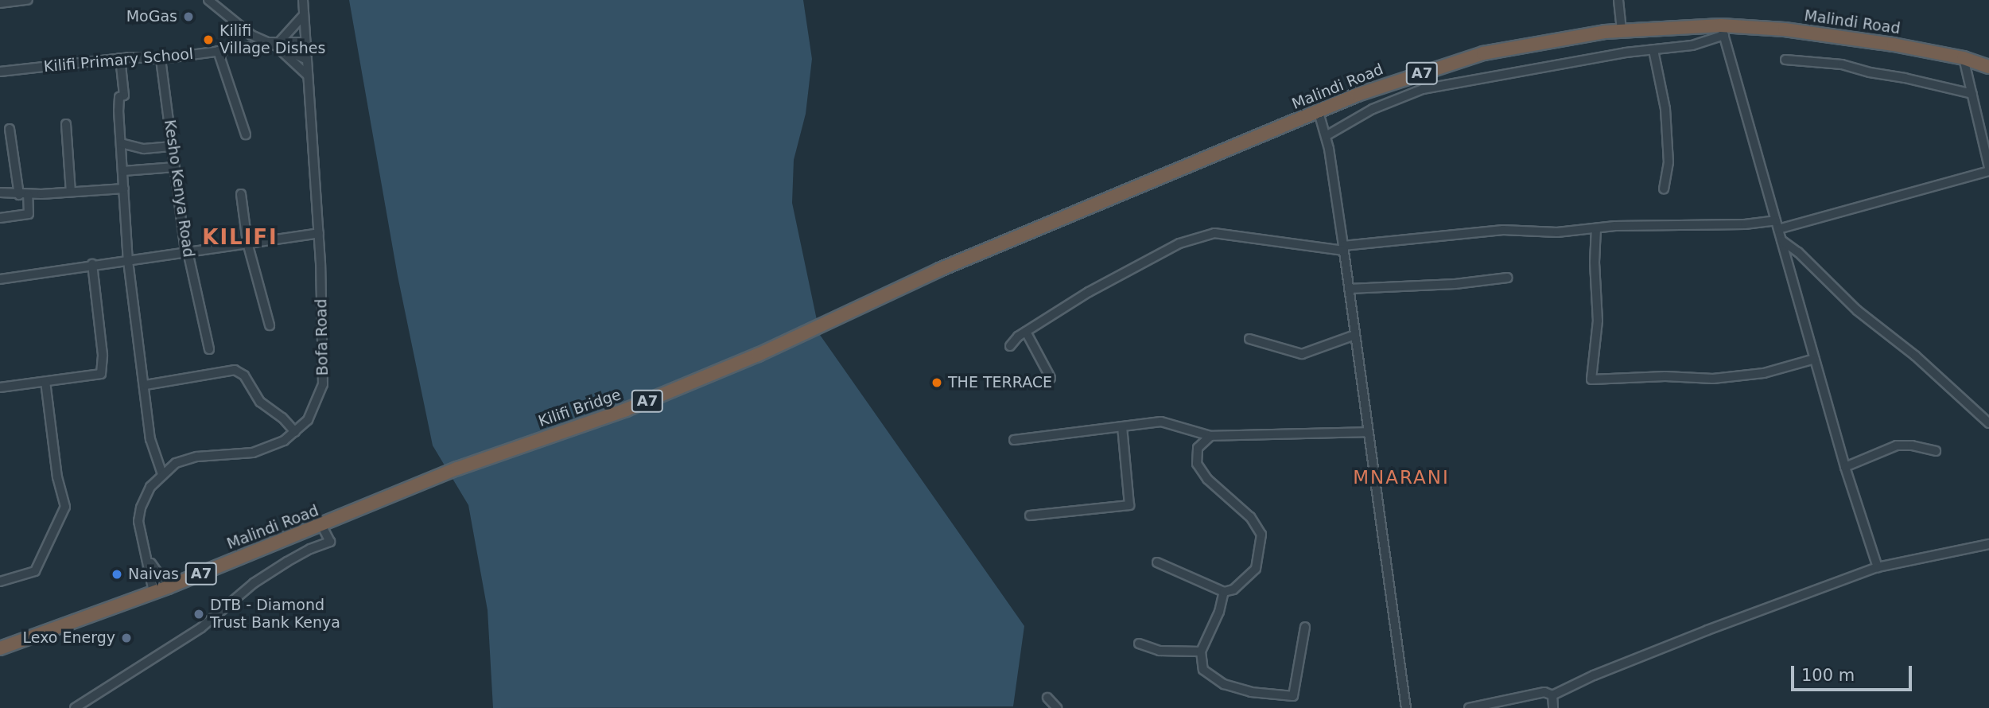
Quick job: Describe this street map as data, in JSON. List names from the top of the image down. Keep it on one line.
{"streets":{"highway":["Malindi Road","A7","Kilifi Bridge"],"street":["Kilifi Primary School","Kesho Kenya Road","Bofa Road"]},"crossings":[["Malindi Road","Bofa Road"],["Malindi Road","Kilifi Bridge"],["Kilifi Primary School","Kesho Kenya Road"],["Kilifi Primary School","Bofa Road"]],"districts":["KILIFI","MNARANI"],"places":["MoGas","Kilifi Village Dishes","THE TERRACE","Naivas","DTB - Diamond Trust Bank Kenya","Lexo Energy"],"scale_bar":"100 m"}
